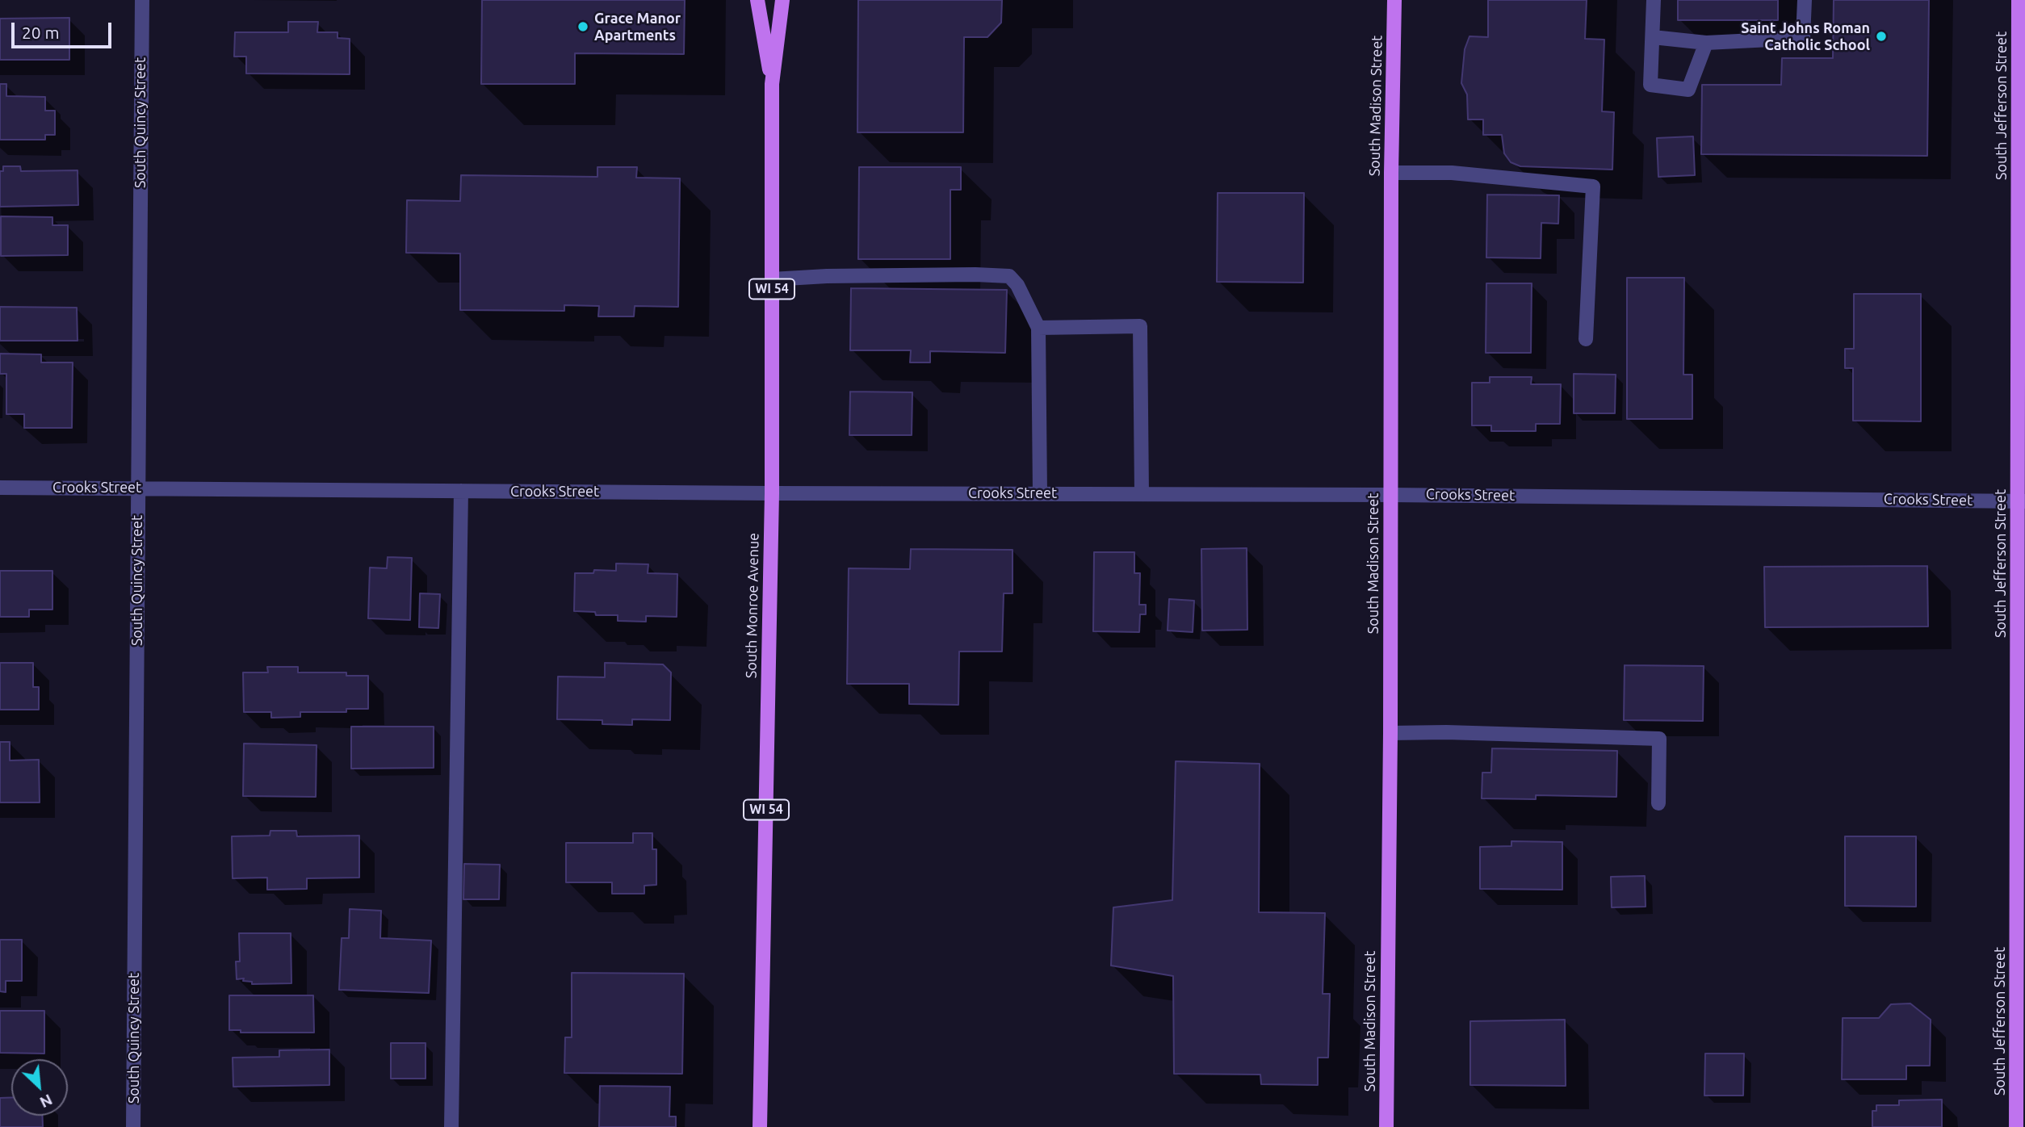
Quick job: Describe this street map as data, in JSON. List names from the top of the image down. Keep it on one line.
{"streets":{"main road":["South Madison Street","South Jefferson Street","WI 54","South Monroe Avenue"],"street":["South Quincy Street","Crooks Street"]},"crossings":[["South Madison Street","Crooks Street"],["South Jefferson Street","Crooks Street"],["South Quincy Street","Crooks Street"],["Crooks Street","South Monroe Avenue"]],"places":["Grace Manor Apartments","Saint Johns Roman Catholic School"],"scale_bar":"20 m","north":"bottom right"}
